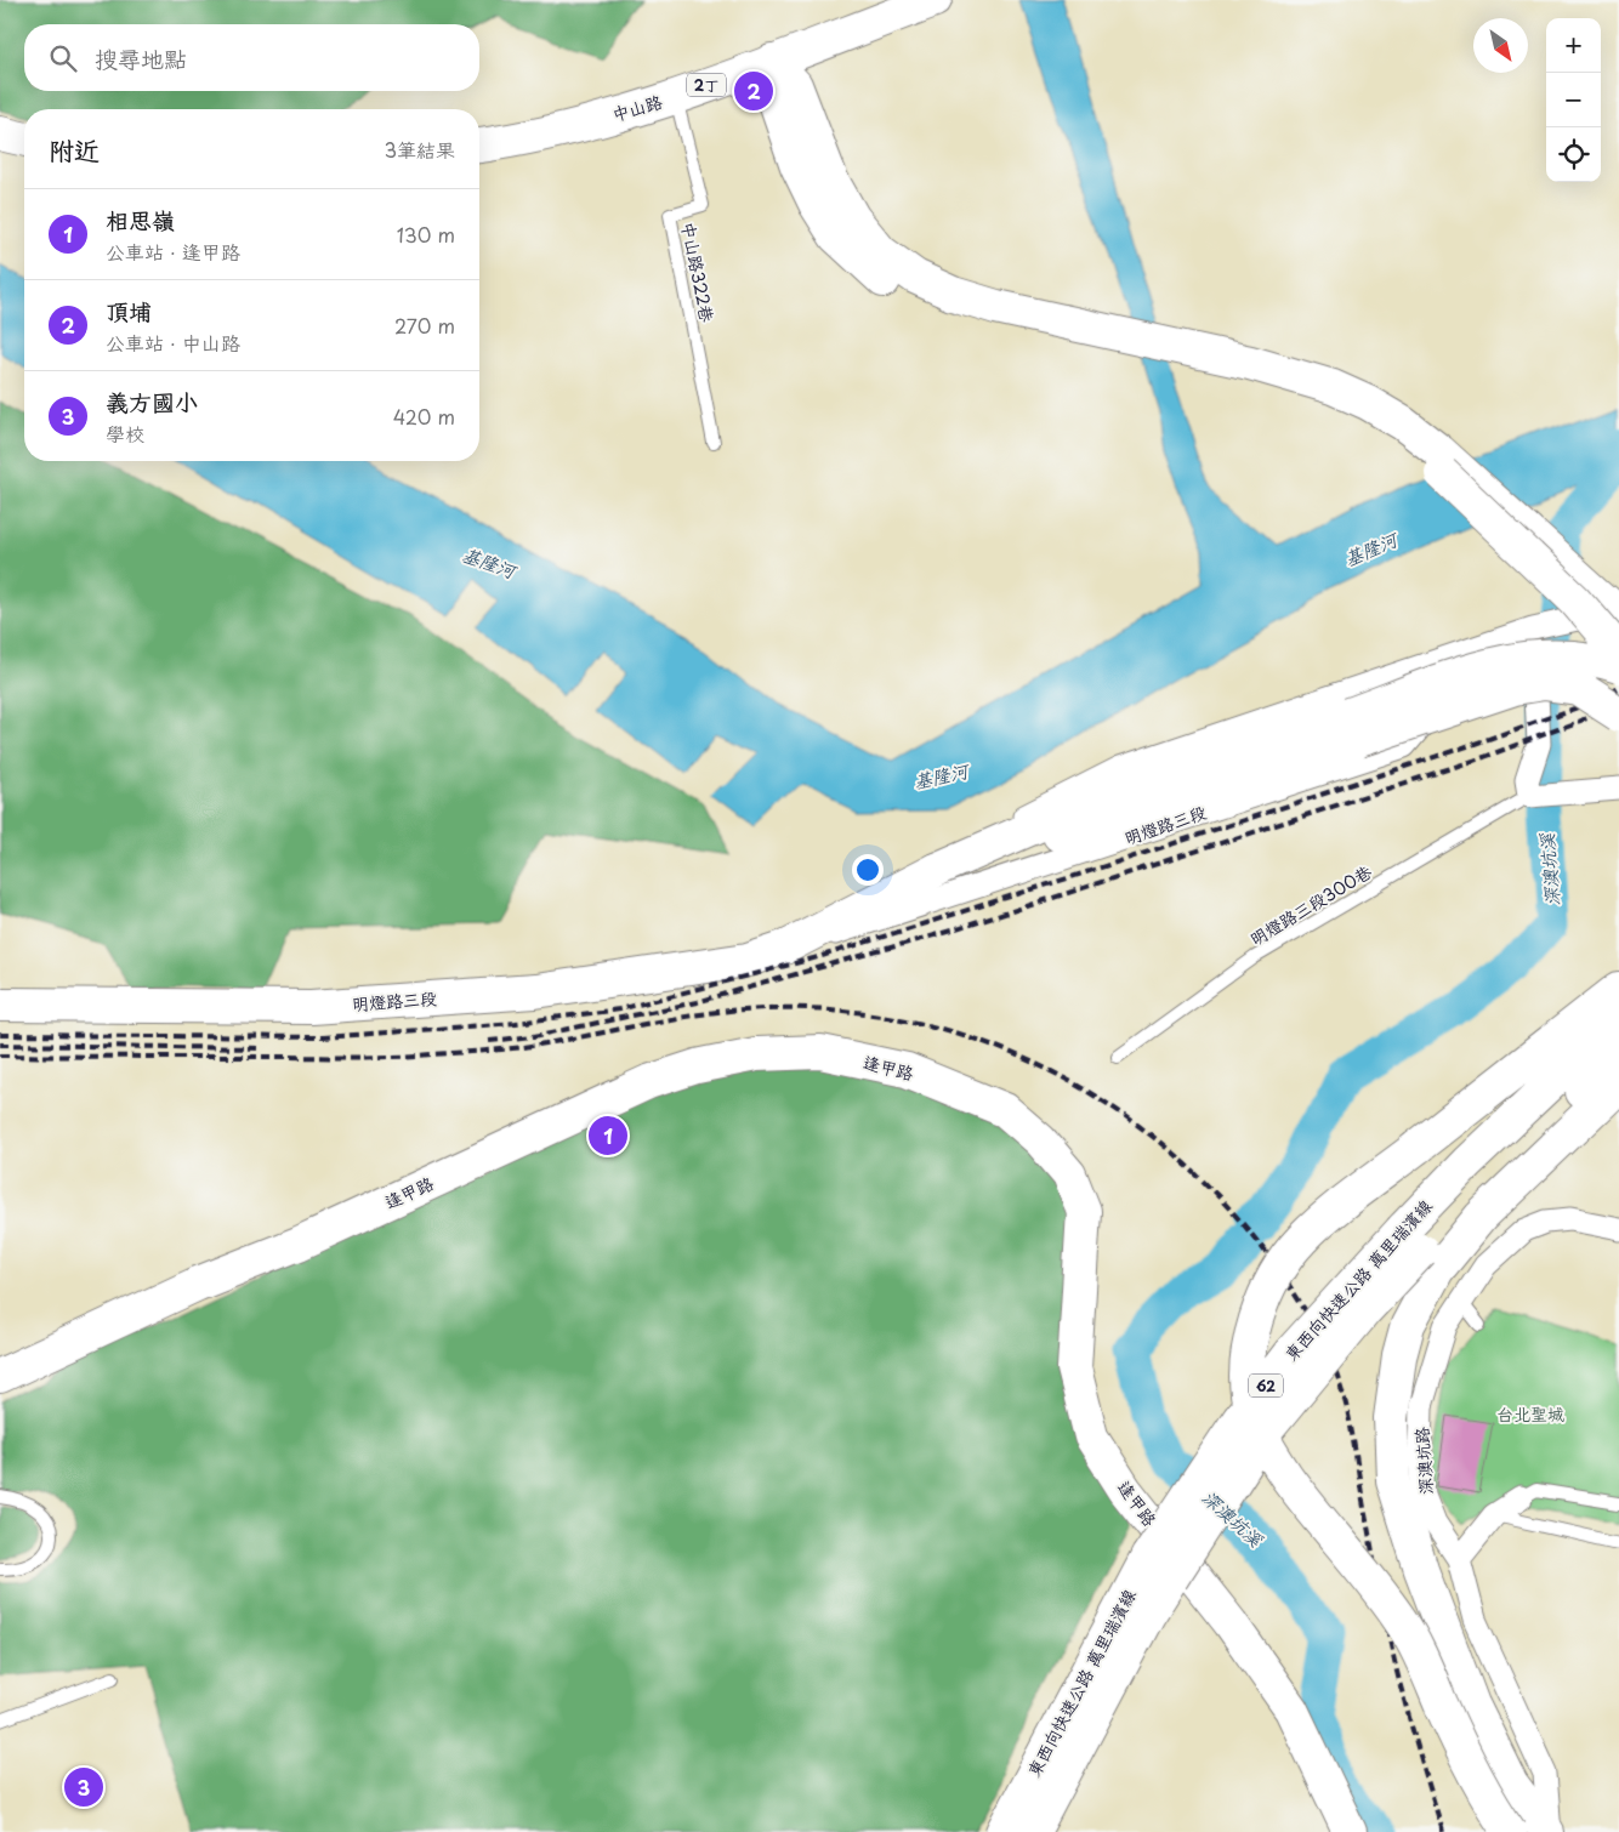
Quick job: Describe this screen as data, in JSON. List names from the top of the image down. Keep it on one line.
{"streets":{"main road":["2丁","中山路","明燈路三段","逢甲路","東西向快速公路 萬里瑞濱線","62"],"street":["深澳坑路"],"lane":["中山路322巷","明燈路三段300巷"]},"crossings":[["中山路","中山路322巷"]],"water":["基隆河","深澳坑溪"],"parks":["台北聖城"],"north":"bottom right","page":{"map_buttons":["+","−"],"search":"搜尋地點","pins":["2","1","3"],"heading":["附近","3筆結果"],"list":[{"mark":"1","name":"相思嶺","note":"公車站 · 逢甲路","value":"130 m"},{"mark":"2","name":"頂埔","note":"公車站 · 中山路","value":"270 m"},{"mark":"3","name":"義方國小","note":"學校","value":"420 m"}]}}
